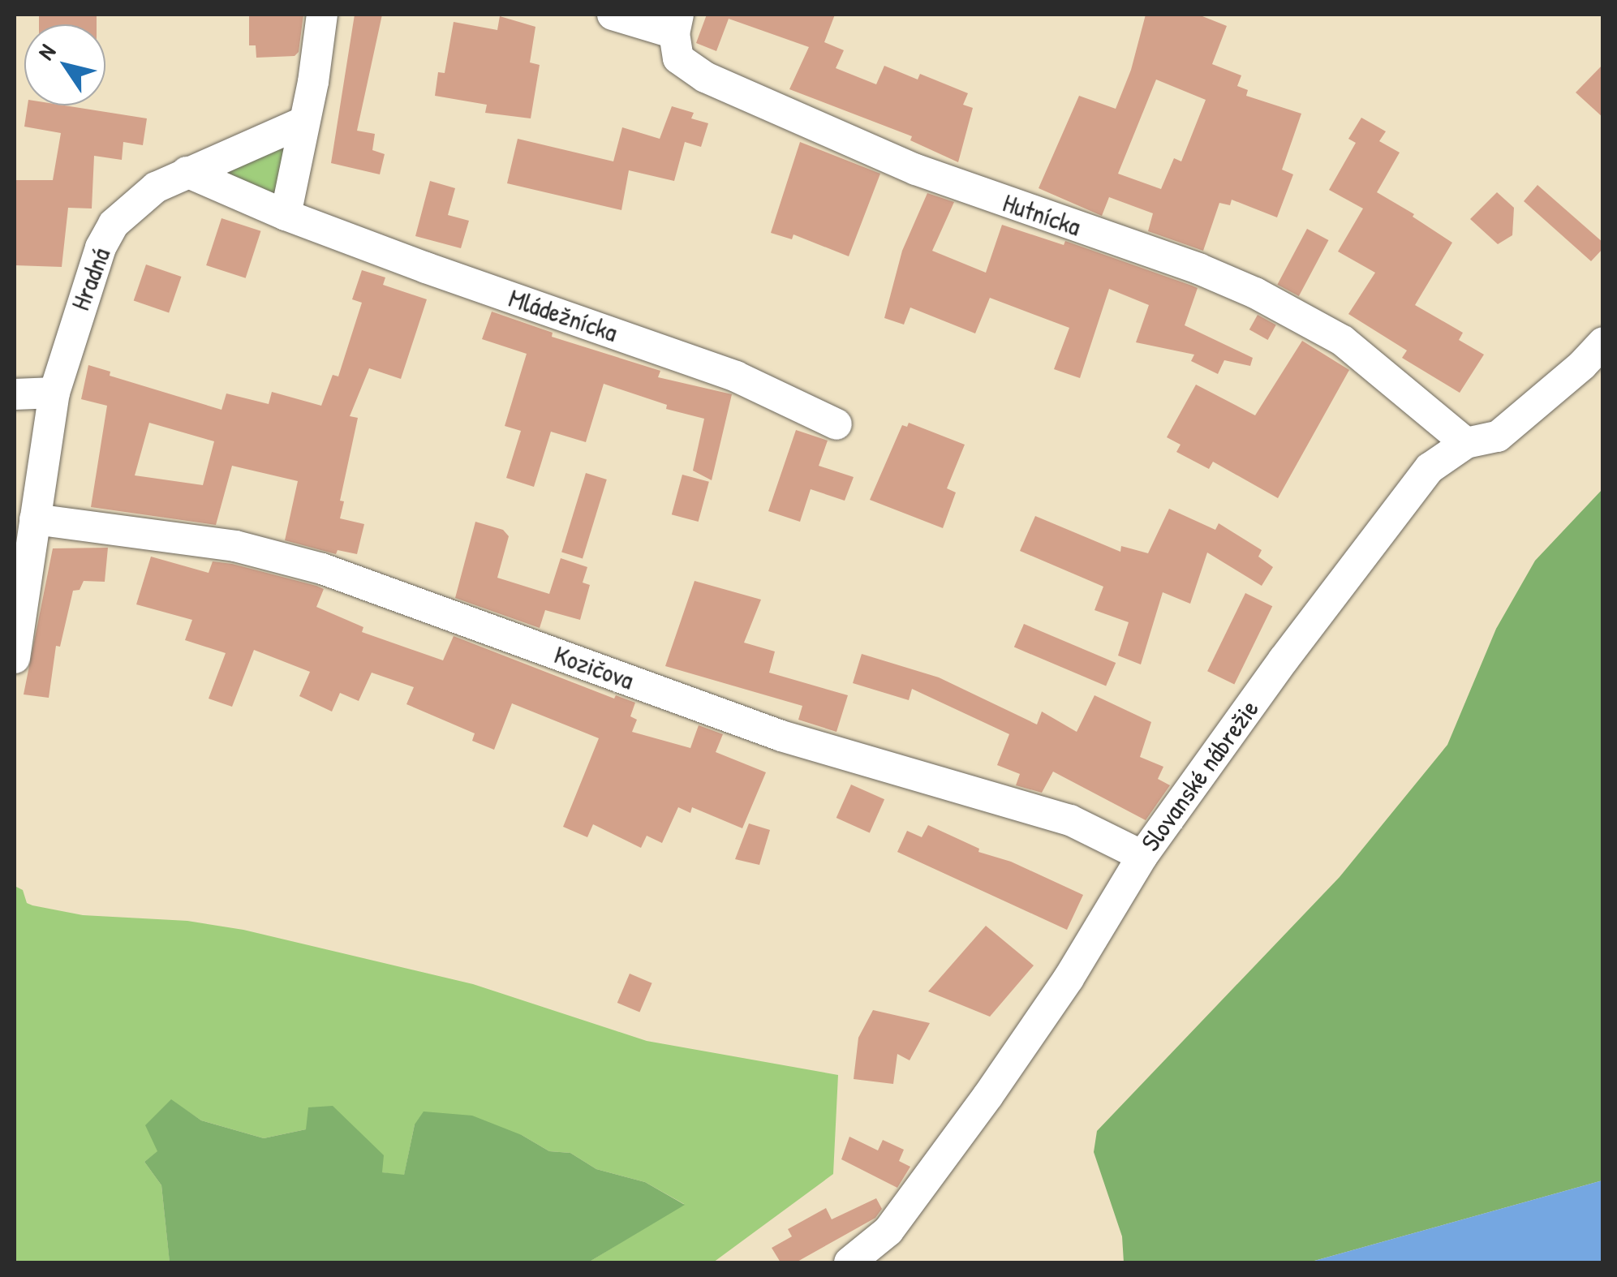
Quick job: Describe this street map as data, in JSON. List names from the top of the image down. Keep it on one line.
{"streets":{"street":["Hutnícka","Hradná","Mládežnícka","Kozičova","Slovanské nábrežie"]},"crossings":[["Hutnícka","Slovanské nábrežie"],["Hradná","Mládežnícka"],["Hradná","Kozičova"],["Kozičova","Slovanské nábrežie"]],"north":"top left"}
